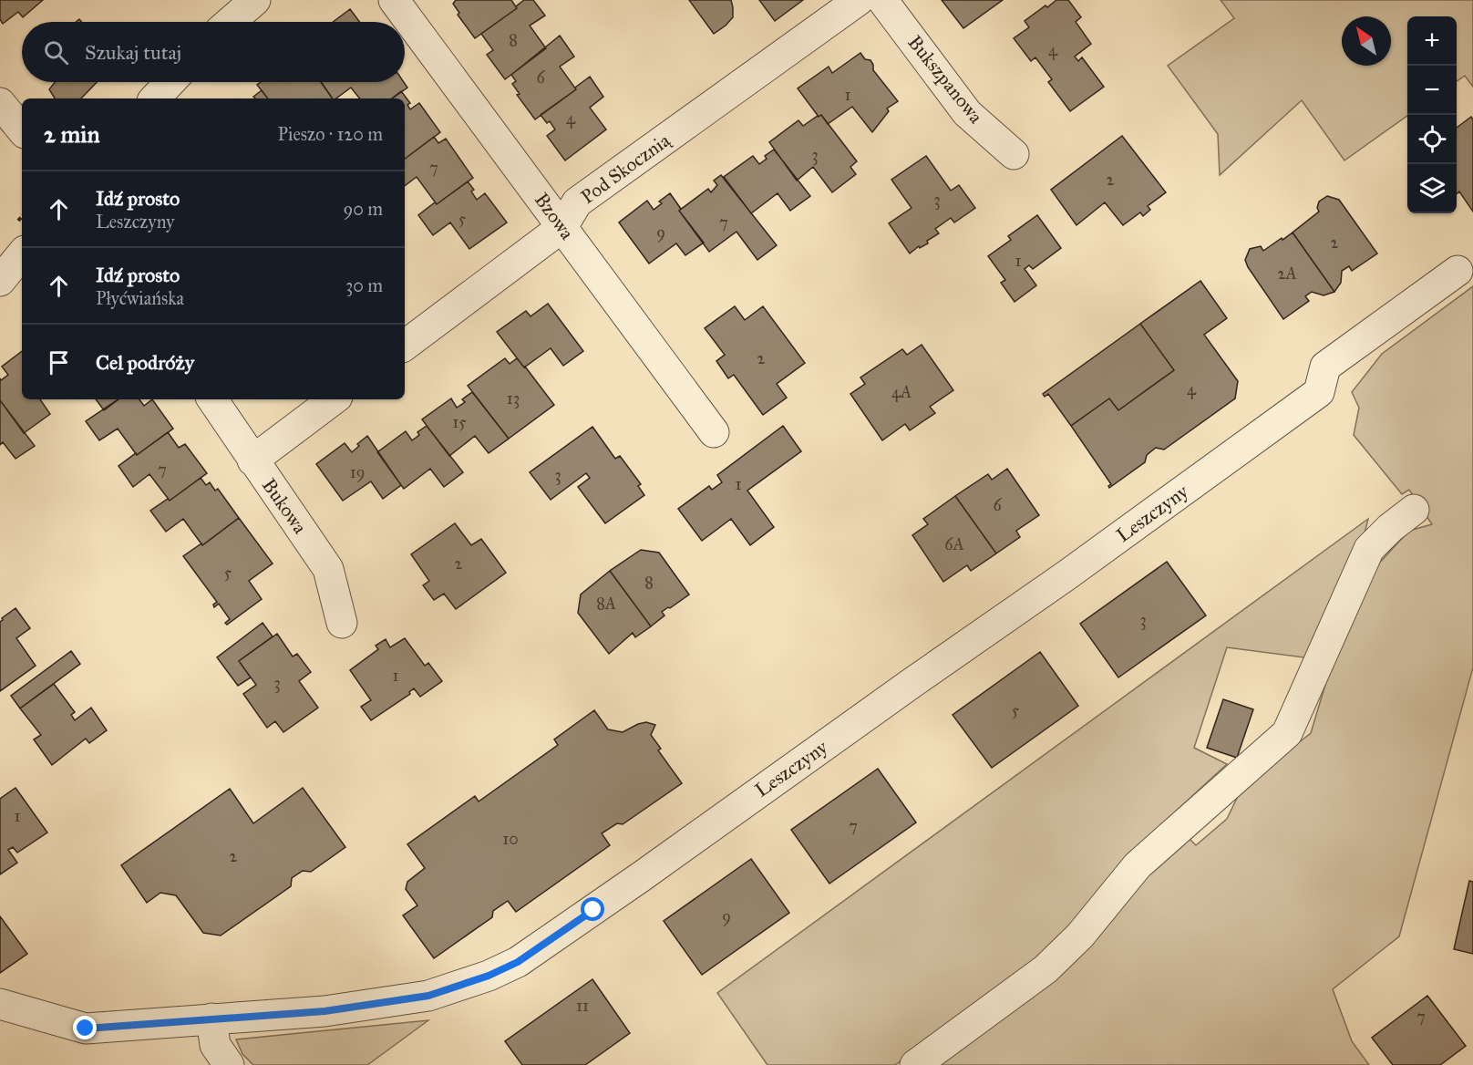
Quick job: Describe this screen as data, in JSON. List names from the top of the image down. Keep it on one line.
{"streets":{"street":["Bukszpanowa","Pod Skocznią","Bzowa","Bukowa","Leszczyny"]},"crossings":[["Pod Skocznią","Bzowa"]],"house_numbers":["8","4","6","1","4","3","7","2","3","5","7","9","2","1","2A","2","4","4A","13","15","7","19","3","1","6","6A","2","5","8","8A","3","1","3","5","1","7","10","2","9","11","7"],"north":"top left","page":{"map_buttons":["+","−"],"search":"Szukaj tutaj","heading":["2 min","Pieszo · 120 m"],"list":[["Idź prosto","Leszczyny","90 m"],["Idź prosto","Płyćwiańska","30 m"],"Cel podróży"]}}
